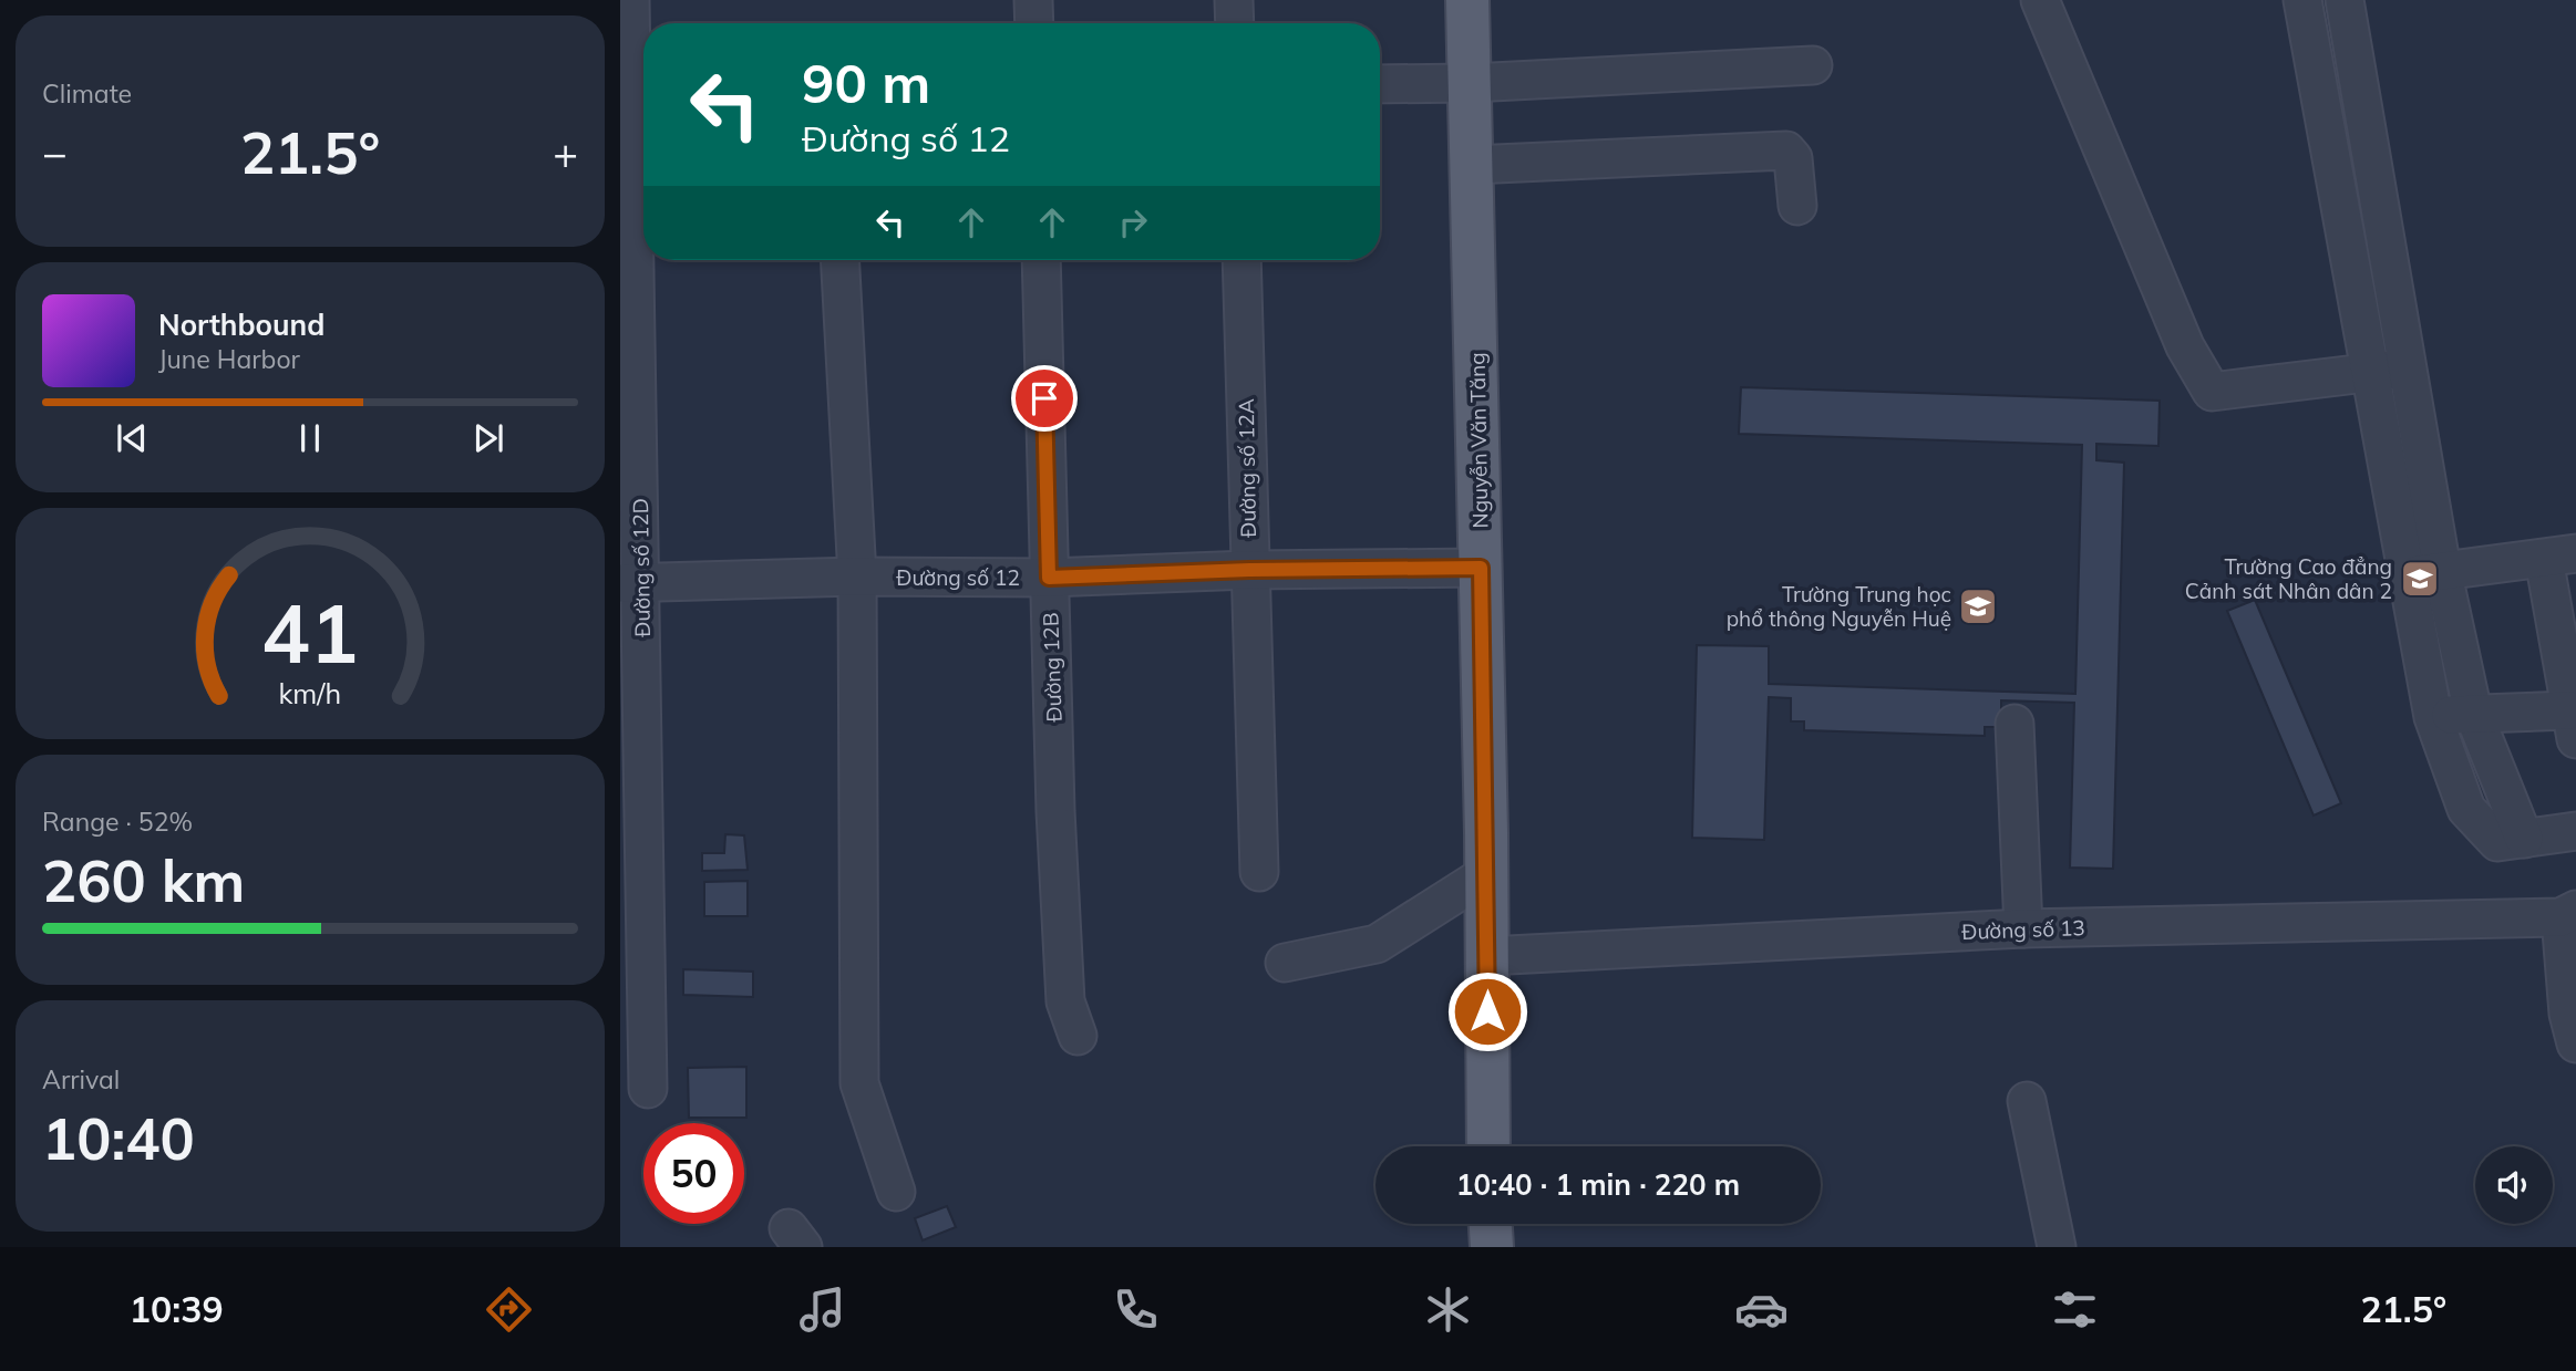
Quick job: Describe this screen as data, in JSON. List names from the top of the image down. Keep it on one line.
{"streets":{"main road":["Nguyễn Văn Tăng"],"street":["Đường số 12A","Đường số 12D","Đường số 12","Đường 12B","Đường số 13"]},"crossings":[["Nguyễn Văn Tăng","Đường số 12"],["Nguyễn Văn Tăng","Đường số 13"],["Đường số 12A","Đường số 12"],["Đường số 12D","Đường số 12"],["Đường số 12","Đường 12B"]],"places":{"school or university":["Trường Cao đẳng Cảnh sát Nhân dân 2","Trường Trung học phổ thông Nguyễn Huệ"]},"page":{"tile":["Climate",["Range · 52%","260 km"],["Arrival","10:40"]],"turn":["90 m","Đường số 12"],"heat":["−","21.5°","+"],"song":["Northbound","June Harbor"],"limit":"50","trip":"10:40 · 1 min · 220 m","tabs":["10:39","21.5°"],"gauge":["41","km/h"]}}
